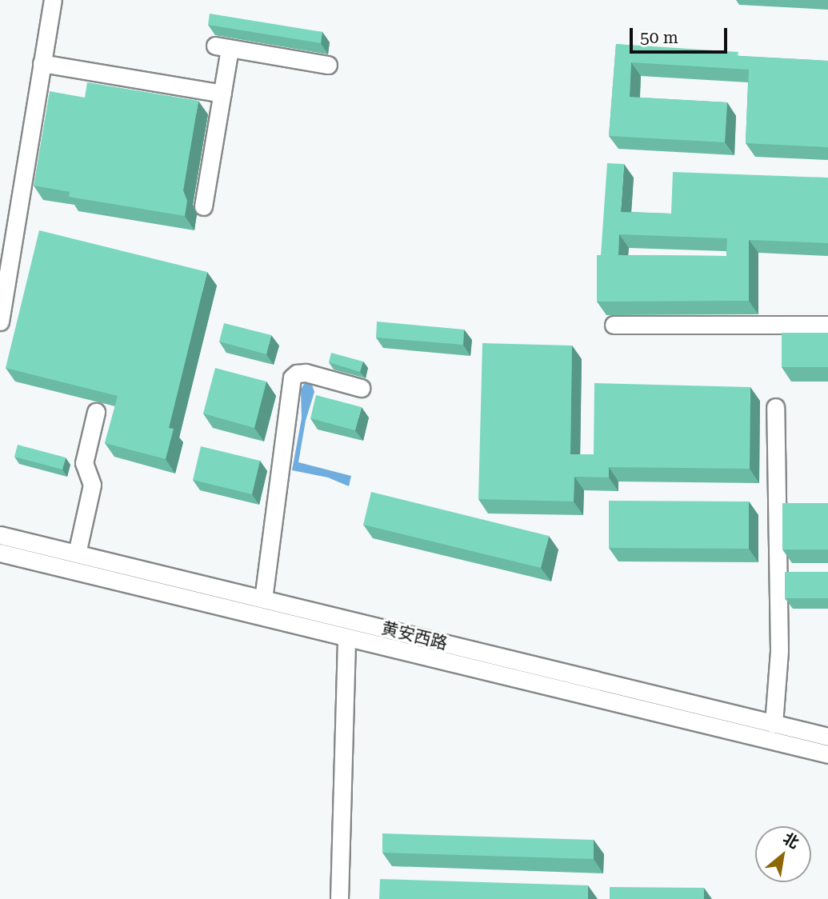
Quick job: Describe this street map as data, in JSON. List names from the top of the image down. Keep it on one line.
{"streets":{"street":["黄安西路"]},"scale_bar":"50 m","north":"top right"}
